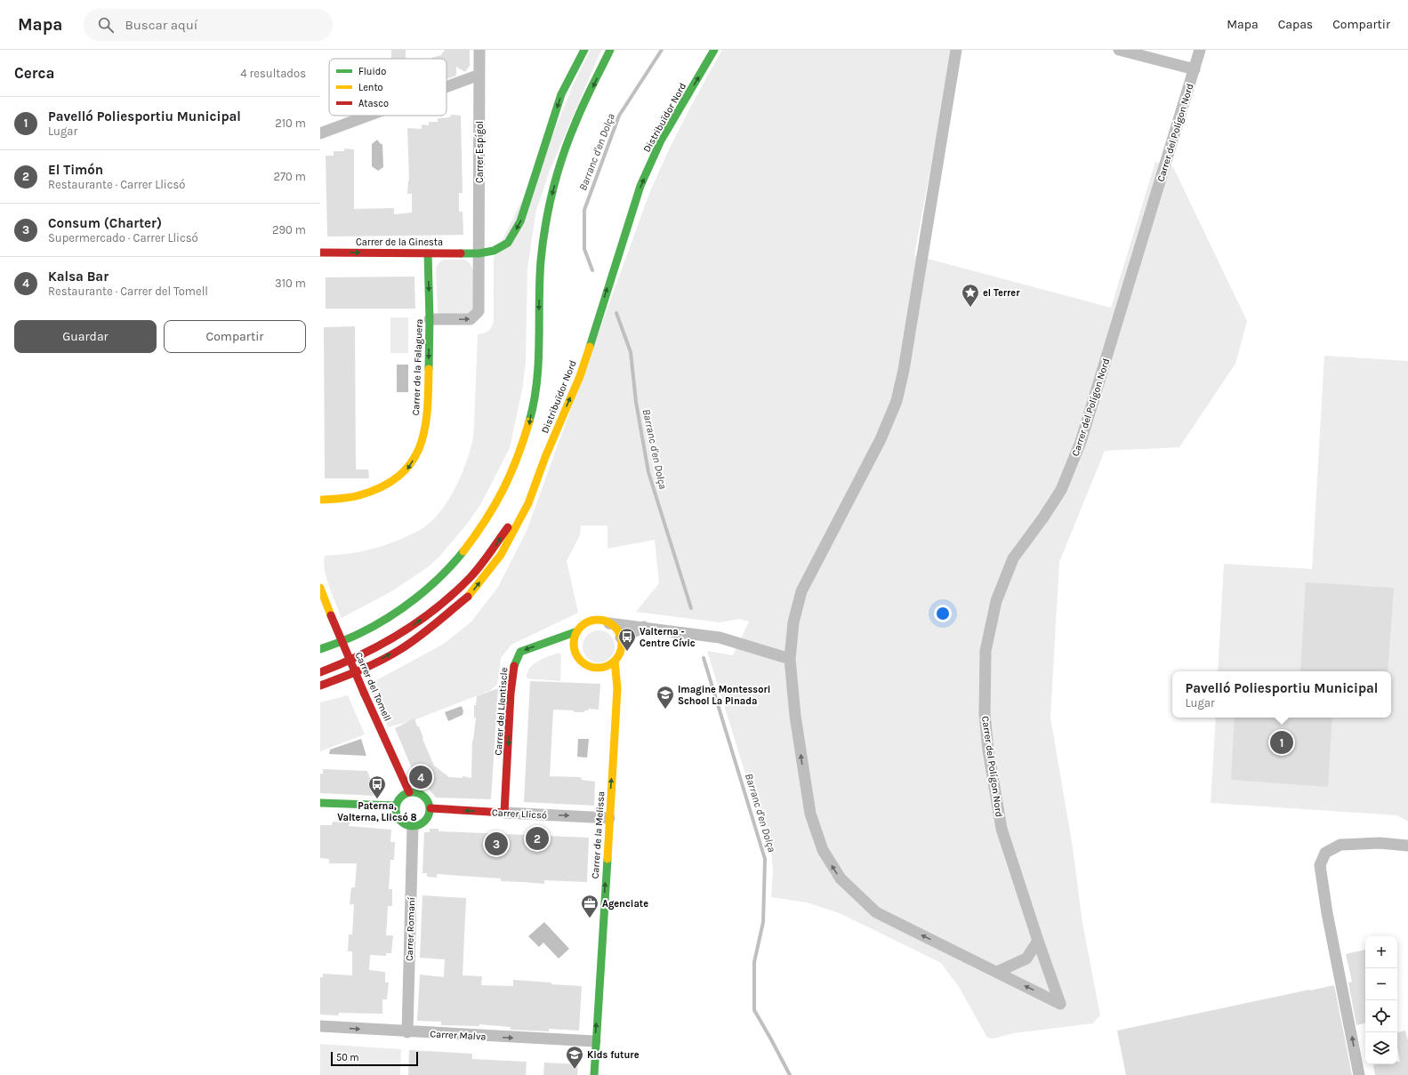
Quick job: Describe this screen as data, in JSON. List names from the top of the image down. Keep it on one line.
{"streets":{"main road":["Distribuïdor Nord","Carrer de la Ginesta","Carrer de la Falaguera","Carrer del Tomell","Carrer del Llentiscle","Carrer Llicsó","Carrer de la Melissa"],"street":["Carrer del Polígon Nord","Carrer Espígol","Carrer Romaní","Carrer Malva"]},"crossings":[["Carrer Espígol","Carrer de la Ginesta"],["Carrer Espígol","Carrer de la Falaguera"],["Carrer de la Ginesta","Carrer de la Falaguera"],["Carrer del Tomell","Carrer Llicsó"],["Carrer del Tomell","Carrer Romaní"],["Carrer del Llentiscle","Carrer Llicsó"],["Carrer del Llentiscle","Carrer de la Melissa"],["Carrer Llicsó","Carrer de la Melissa"],["Carrer Llicsó","Carrer Romaní"],["Carrer de la Melissa","Carrer Malva"],["Carrer Romaní","Carrer Malva"]],"one_way":["Carrer de la Falaguera","Carrer del Llentiscle","Carrer de la Melissa","Carrer Malva"],"water":["Barranc d'en Dolça"],"places":{"place":["el Terrer"],"bus stop":["Valterna - Centre Cívic","Paterna, Valterna, Llicsó 8"],"school or university":["Imagine Montessori School La Pinada","Kids future"],"office":["Agenciate"]},"legend":["Fluido","Lento","Atasco"],"scale_bar":"50 m","page":{"header":"Mapa","search":"Buscar aquí","nav":["Mapa","Capas","Compartir"],"heading":["Cerca","4 resultados"],"list":[{"mark":"1","name":"Pavelló Poliesportiu Municipal","note":"Lugar","value":"210 m"},{"mark":"2","name":"El Timón","note":"Restaurante · Carrer Llicsó","value":"270 m"},{"mark":"3","name":"Consum (Charter)","note":"Supermercado · Carrer Llicsó","value":"290 m"},{"mark":"4","name":"Kalsa Bar","note":"Restaurante · Carrer del Tomell","value":"310 m"}],"buttons":["Guardar","Compartir"],"popup":["Pavelló Poliesportiu Municipal","Lugar"],"pins":["1","4","2","3"],"map_buttons":["+","−"],"scale":"50 m"}}
